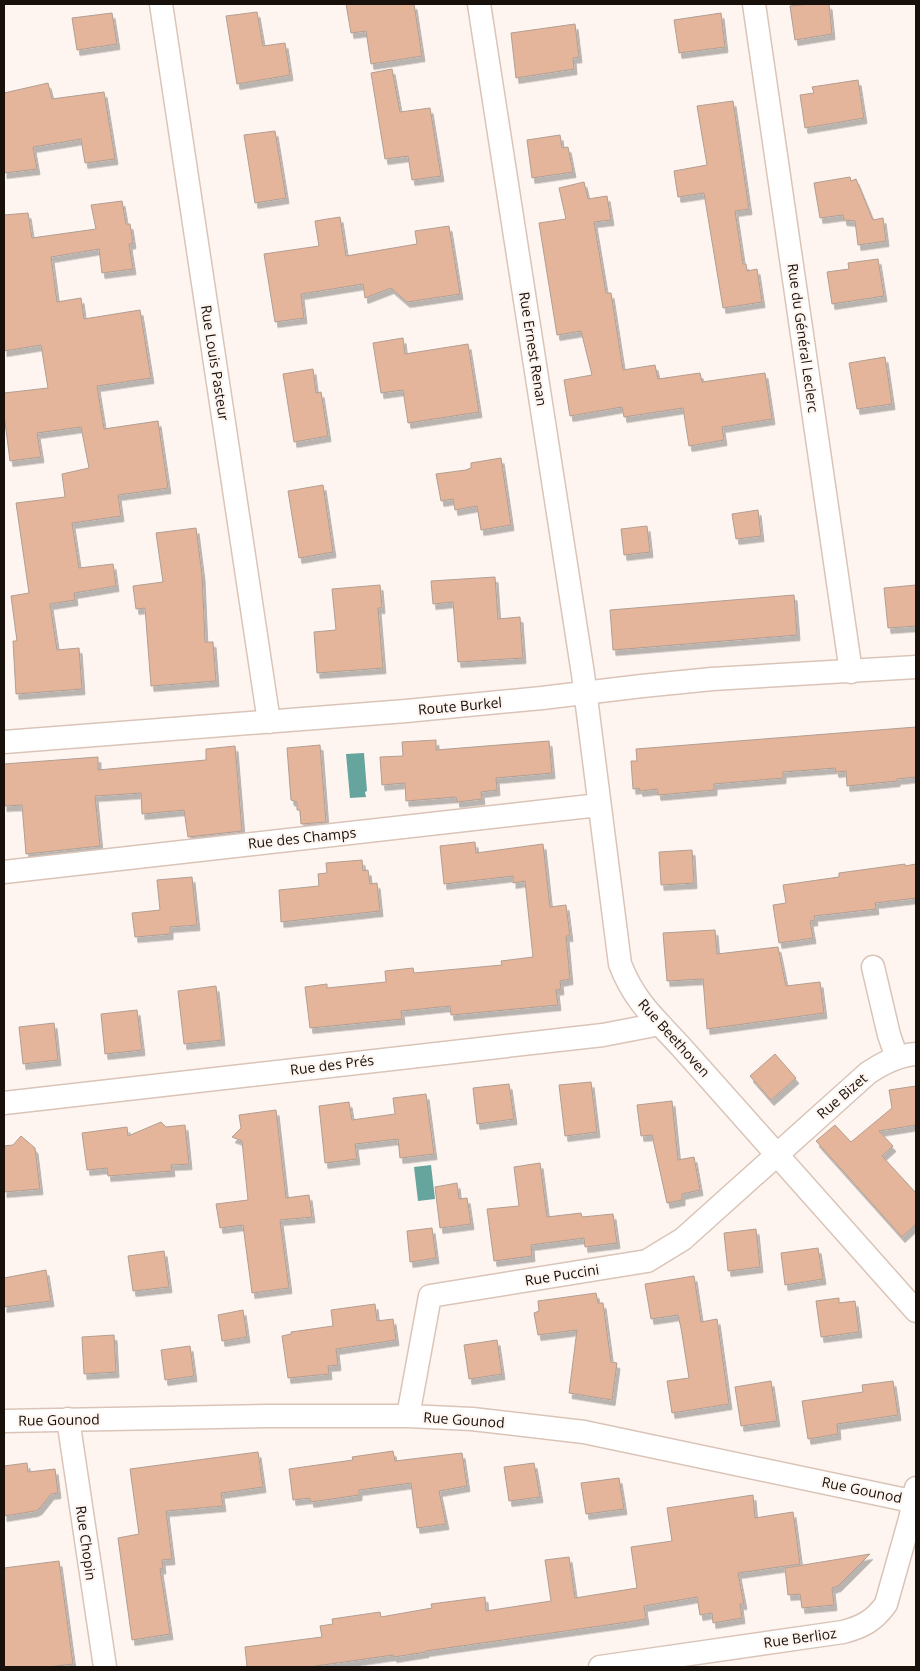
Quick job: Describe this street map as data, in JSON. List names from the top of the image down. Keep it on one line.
{"streets":{"street":["Rue du Général Leclerc","Rue Ernest Renan","Rue Louis Pasteur","Route Burkel","Rue des Champs","Rue Beethoven","Rue des Prés","Rue Bizet","Rue Puccini","Rue Gounod","Rue Chopin","Rue Berlioz"]},"crossings":[["Rue du Général Leclerc","Route Burkel"],["Rue Ernest Renan","Route Burkel"],["Rue Ernest Renan","Rue Beethoven"],["Rue Louis Pasteur","Route Burkel"],["Route Burkel","Rue Beethoven"],["Rue des Champs","Rue Beethoven"],["Rue Beethoven","Rue des Prés"],["Rue Beethoven","Rue Bizet"],["Rue Beethoven","Rue Puccini"],["Rue Bizet","Rue Puccini"],["Rue Puccini","Rue Gounod"],["Rue Gounod","Rue Chopin"],["Rue Gounod","Rue Berlioz"]]}
